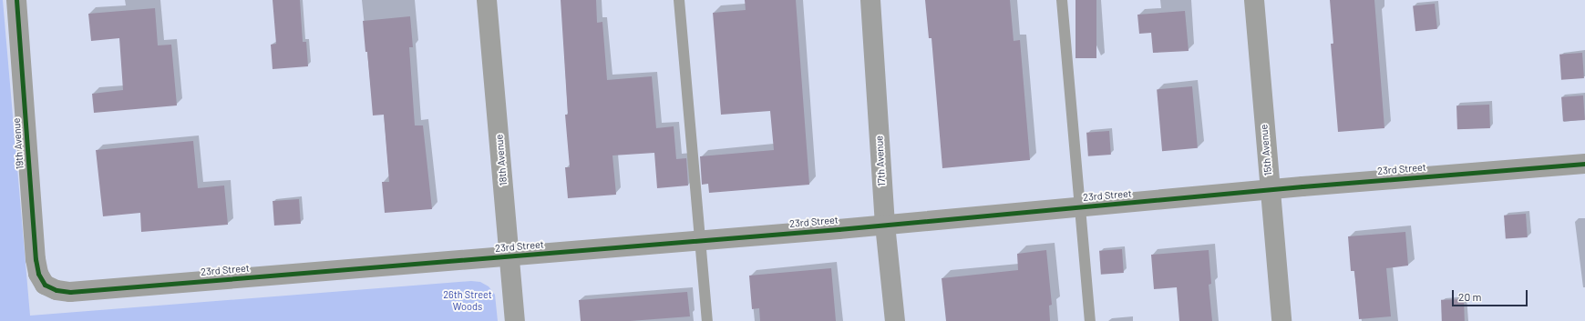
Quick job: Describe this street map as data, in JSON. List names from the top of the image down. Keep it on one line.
{"streets":{"street":["19th Avenue","15th Avenue","18th Avenue","17th Avenue","23rd Street"]},"crossings":[["19th Avenue","23rd Street"],["15th Avenue","23rd Street"],["18th Avenue","23rd Street"],["17th Avenue","23rd Street"]],"parks":["26th Street Woods"],"scale_bar":"20 m"}
